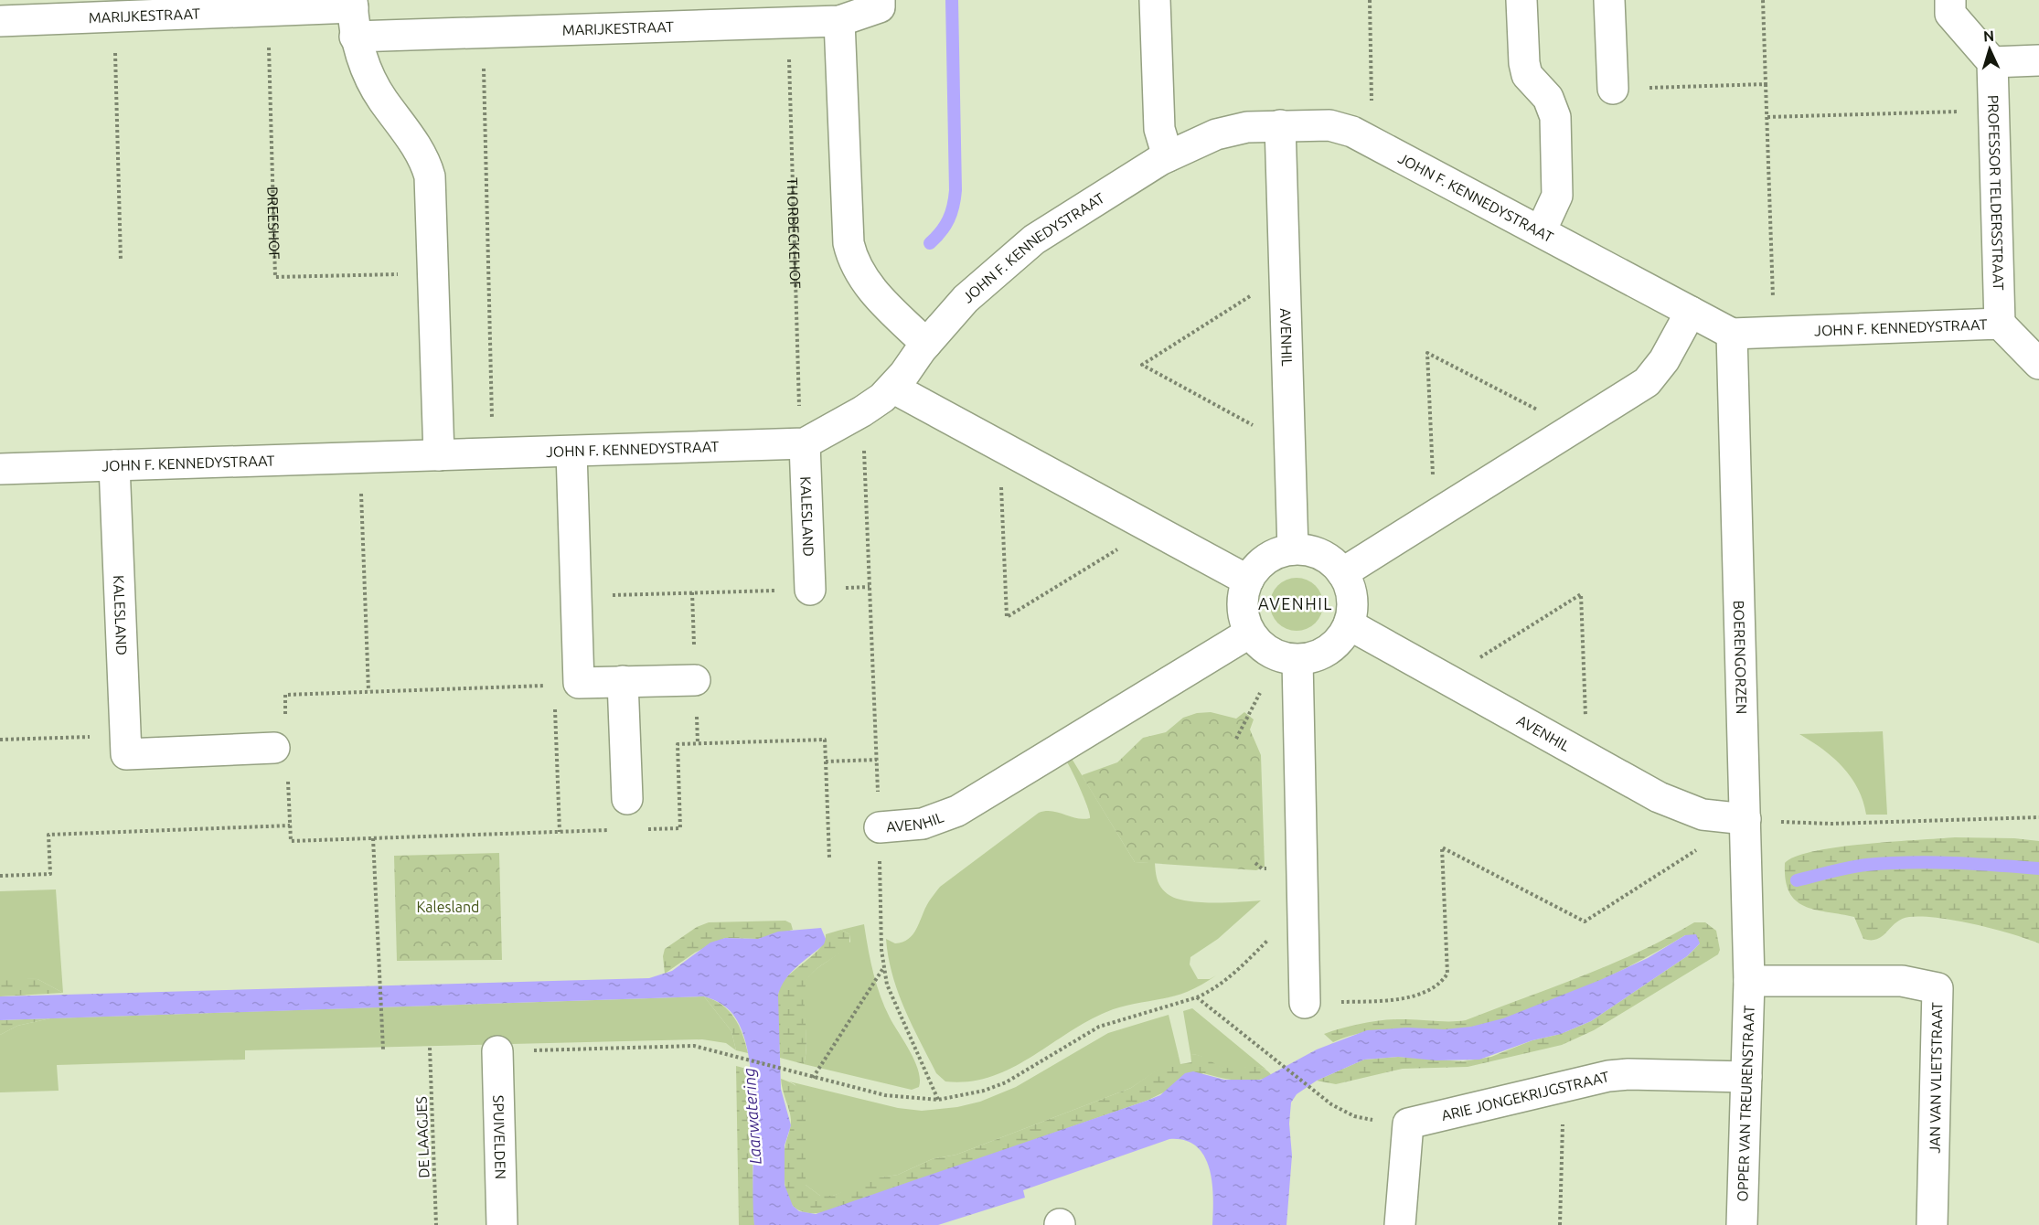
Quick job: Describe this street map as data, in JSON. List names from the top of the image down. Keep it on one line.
{"streets":{"street":["MARIJKESTRAAT","PROFESSOR TELDERSSTRAAT","JOHN F. KENNEDYSTRAAT","AVENHIL","KALESLAND","BOERENGORZEN","JAN VAN VLIETSTRAAT","ARIE JONGEKRIJGSTRAAT","OPPER VAN TREURENSTRAAT","SPUIVELDEN"],"path":["DREESHOF","THORBECKEHOF","DE LAAGJES"]},"crossings":[["MARIJKESTRAAT","DREESHOF"],["MARIJKESTRAAT","THORBECKEHOF"],["PROFESSOR TELDERSSTRAAT","JOHN F. KENNEDYSTRAAT"],["JOHN F. KENNEDYSTRAAT","THORBECKEHOF"],["JOHN F. KENNEDYSTRAAT","AVENHIL"],["JOHN F. KENNEDYSTRAAT","KALESLAND"],["JOHN F. KENNEDYSTRAAT","BOERENGORZEN"],["THORBECKEHOF","KALESLAND"],["AVENHIL","BOERENGORZEN"],["BOERENGORZEN","JAN VAN VLIETSTRAAT"],["BOERENGORZEN","OPPER VAN TREURENSTRAAT"],["JAN VAN VLIETSTRAAT","OPPER VAN TREURENSTRAAT"],["ARIE JONGEKRIJGSTRAAT","OPPER VAN TREURENSTRAAT"]],"districts":["AVENHIL"],"water":["Laarwatering"],"parks":["Kalesland"],"north":"top"}
